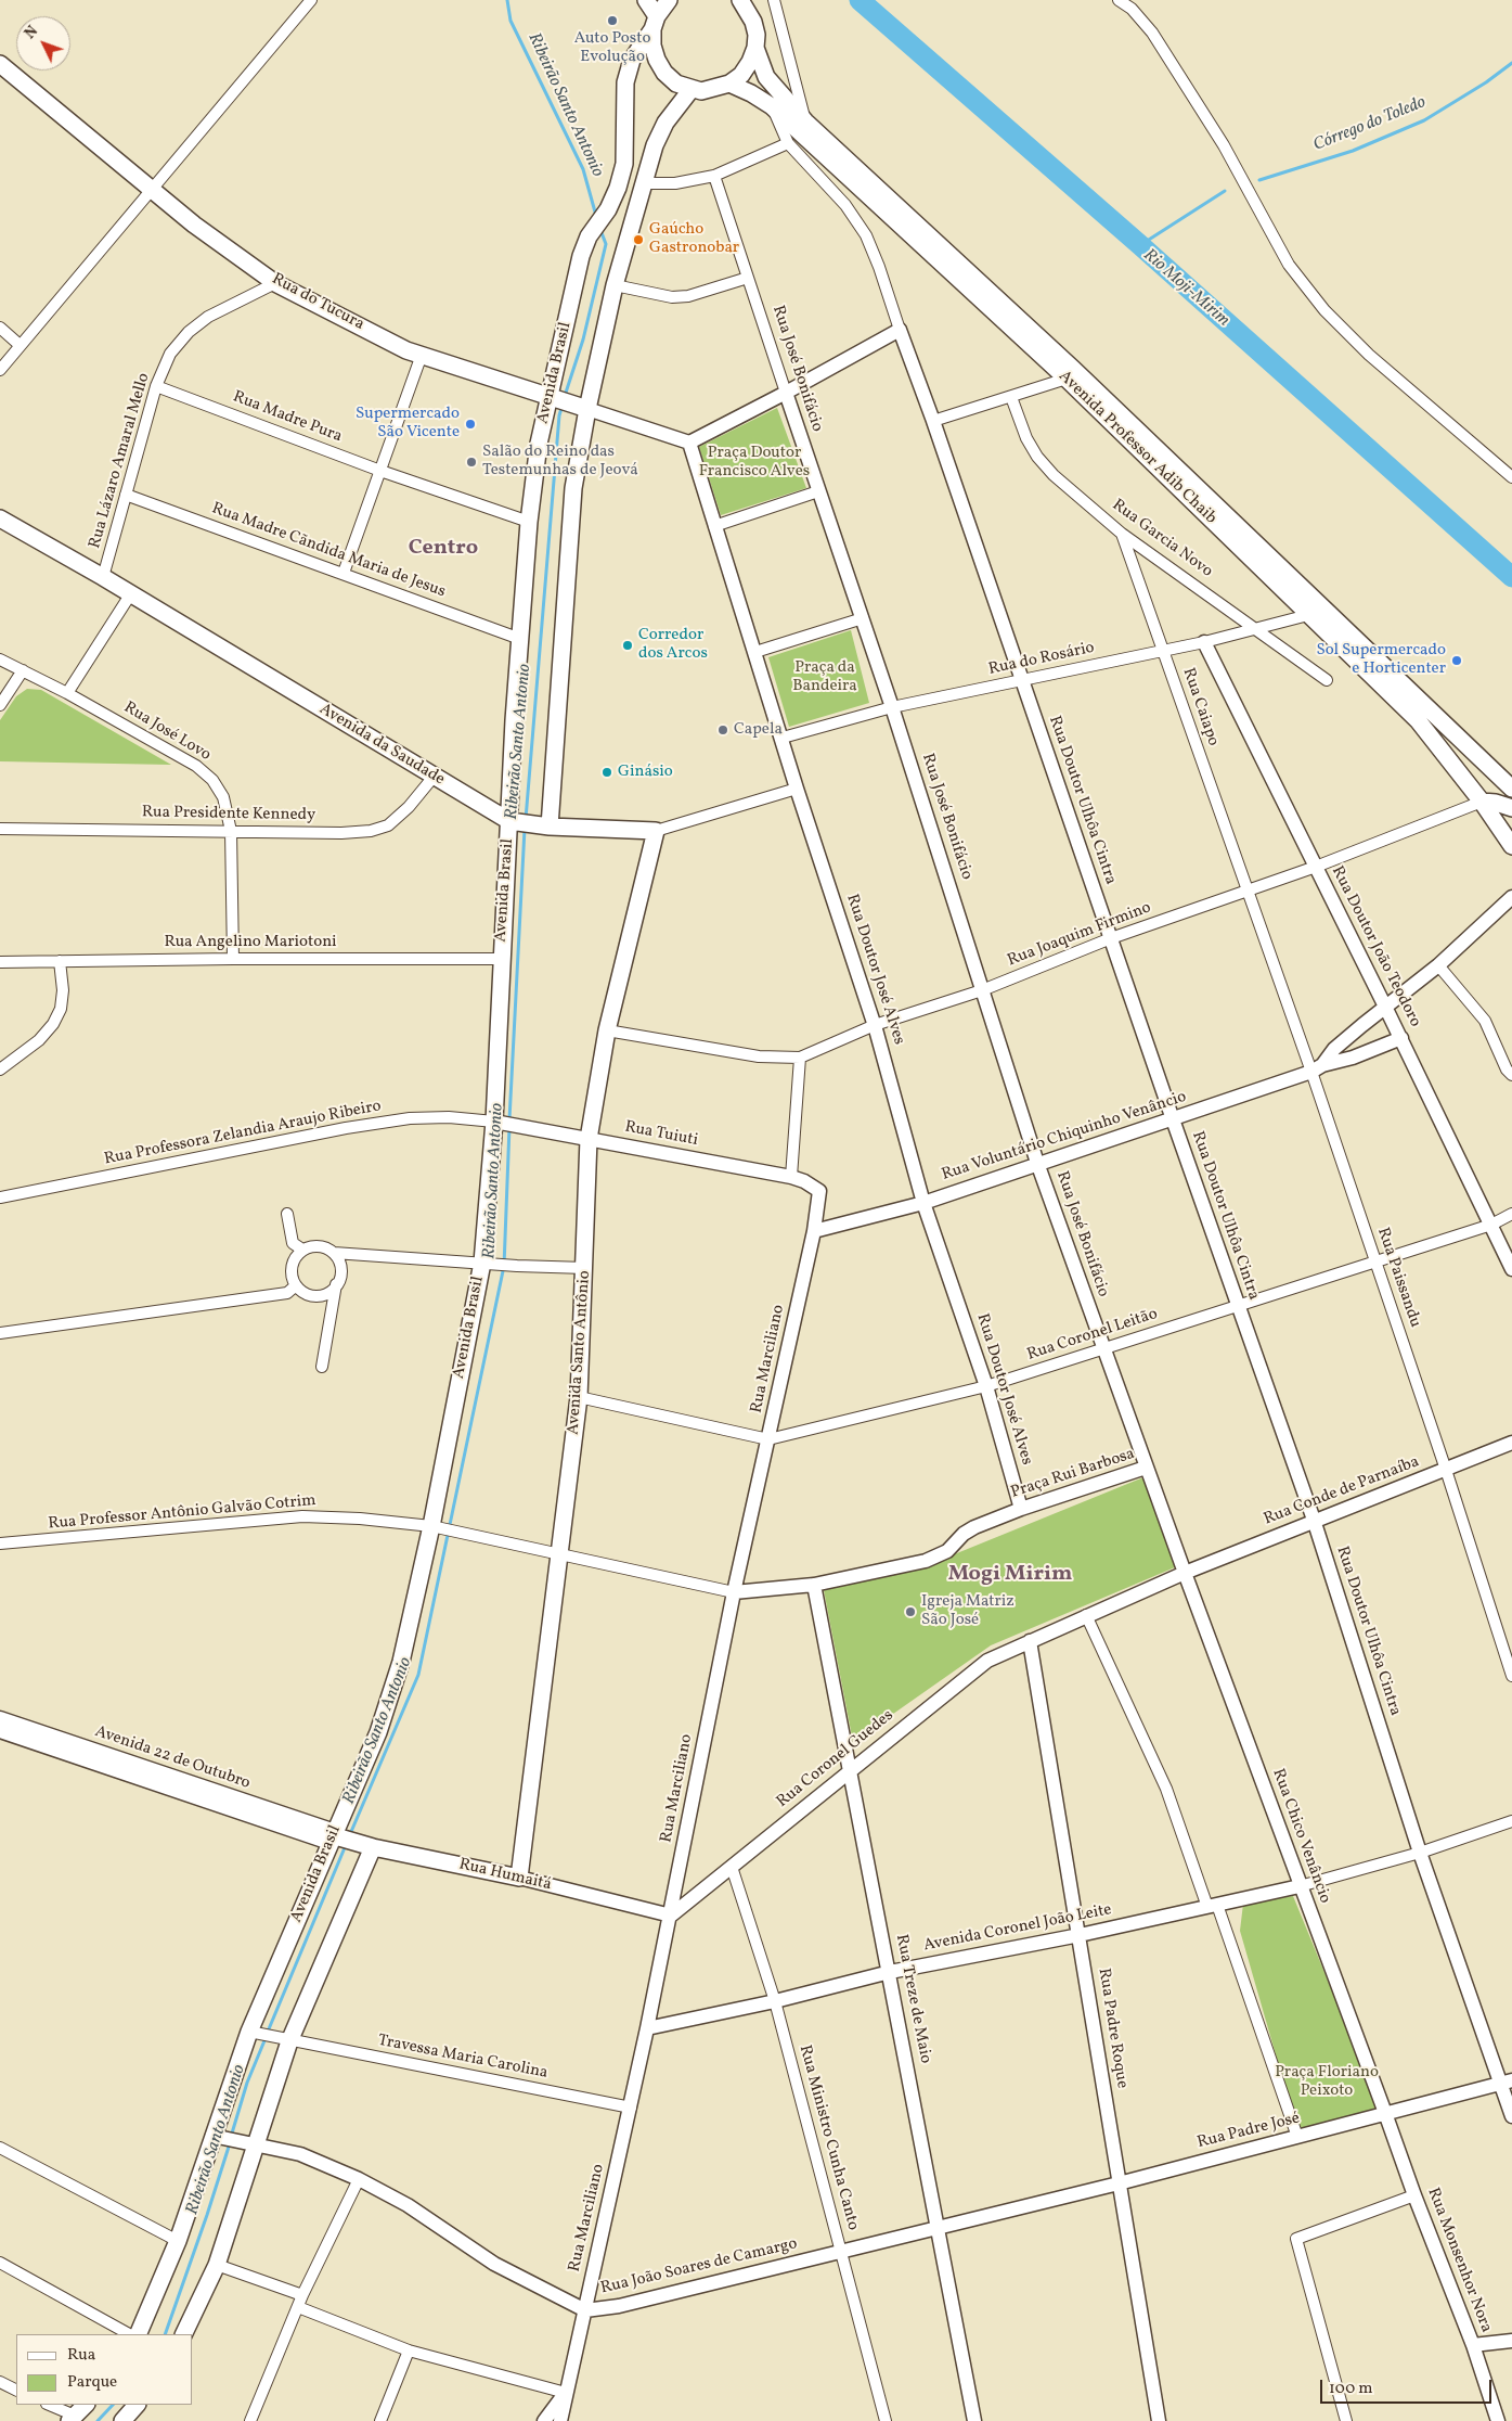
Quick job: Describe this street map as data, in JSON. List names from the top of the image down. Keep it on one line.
{"streets":{"main road":["Rua do Tucura","Avenida Brasil","Avenida Professor Adib Chaib","Avenida da Saudade","Avenida Santo Antônio","Rua Humaitá"],"street":["Rua José Bonifácio","Rua Madre Pura","Rua Lázaro Amaral Mello","Rua Garcia Novo","Rua Madre Cãndida Maria de Jesus","Rua do Rosário","Rua Caiapo","Rua José Lovo","Rua Doutor Ulhôa Cintra","Rua Presidente Kennedy","Rua Joaquim Firmino","Rua Angelino Mariotoni","Rua Doutor João Teodoro","Rua Doutor José Alves","Rua Professora Zelandia Araujo Ribeiro","Rua Tuiuti","Rua Voluntário Chiquinho Venâncio","Rua Paissandu","Rua Coronel Leitão","Rua Marciliano","Praça Rui Barbosa","Rua Conde de Parnaíba","Rua Professor Antônio Galvão Cotrim","Avenida 22 de Outubro","Rua Coronel Guedes","Rua Chico Venâncio","Avenida Coronel João Leite","Rua Treze de Maio","Rua Padre Roque","Travessa Maria Carolina","Rua Padre José","Rua Ministro Cunha Canto","Rua Monsenhor Nora","Rua João Soares de Camargo"]},"crossings":[["Rua do Tucura","Avenida Brasil"],["Rua do Tucura","Rua Lázaro Amaral Mello"],["Rua do Tucura","Rua Doutor José Alves"],["Rua José Bonifácio","Rua do Rosário"],["Rua José Bonifácio","Rua Joaquim Firmino"],["Rua José Bonifácio","Rua Voluntário Chiquinho Venâncio"],["Rua José Bonifácio","Rua Coronel Leitão"],["Rua José Bonifácio","Praça Rui Barbosa"],["Avenida Brasil","Rua Madre Pura"],["Avenida Brasil","Rua Madre Cãndida Maria de Jesus"],["Avenida Brasil","Avenida da Saudade"],["Avenida Brasil","Rua Angelino Mariotoni"],["Avenida Brasil","Rua Professora Zelandia Araujo Ribeiro"],["Avenida Brasil","Rua Tuiuti"],["Avenida Brasil","Rua Professor Antônio Galvão Cotrim"],["Avenida Brasil","Avenida 22 de Outubro"],["Avenida Brasil","Rua Humaitá"],["Avenida Brasil","Travessa Maria Carolina"],["Avenida Brasil","Rua João Soares de Camargo"],["Rua Madre Pura","Rua Lázaro Amaral Mello"],["Avenida Professor Adib Chaib","Rua do Rosário"],["Avenida Professor Adib Chaib","Rua Joaquim Firmino"],["Rua Lázaro Amaral Mello","Rua Madre Cãndida Maria de Jesus"],["Rua Lázaro Amaral Mello","Avenida da Saudade"],["Rua Garcia Novo","Rua do Rosário"],["Rua Garcia Novo","Rua Caiapo"],["Rua do Rosário","Rua Caiapo"],["Rua do Rosário","Rua Doutor Ulhôa Cintra"],["Rua do Rosário","Rua Doutor João Teodoro"],["Rua do Rosário","Rua Doutor José Alves"],["Rua Caiapo","Rua Joaquim Firmino"],["Rua Caiapo","Rua Paissandu"],["Rua José Lovo","Rua Presidente Kennedy"],["Rua José Lovo","Rua Angelino Mariotoni"],["Avenida da Saudade","Rua Presidente Kennedy"],["Avenida da Saudade","Rua Doutor José Alves"],["Avenida da Saudade","Avenida Santo Antônio"],["Rua Doutor Ulhôa Cintra","Rua Joaquim Firmino"],["Rua Doutor Ulhôa Cintra","Rua Voluntário Chiquinho Venâncio"],["Rua Doutor Ulhôa Cintra","Rua Coronel Leitão"],["Rua Doutor Ulhôa Cintra","Rua Conde de Parnaíba"],["Rua Doutor Ulhôa Cintra","Rua Padre José"],["Rua Joaquim Firmino","Rua Doutor João Teodoro"],["Rua Joaquim Firmino","Rua Doutor José Alves"],["Rua Joaquim Firmino","Rua Paissandu"],["Rua Doutor João Teodoro","Rua Voluntário Chiquinho Venâncio"],["Rua Doutor João Teodoro","Rua Coronel Leitão"],["Rua Doutor José Alves","Rua Voluntário Chiquinho Venâncio"],["Rua Doutor José Alves","Rua Coronel Leitão"],["Rua Doutor José Alves","Praça Rui Barbosa"],["Rua Professora Zelandia Araujo Ribeiro","Rua Tuiuti"],["Rua Tuiuti","Avenida Santo Antônio"],["Rua Tuiuti","Rua Marciliano"],["Rua Voluntário Chiquinho Venâncio","Rua Paissandu"],["Rua Voluntário Chiquinho Venâncio","Rua Marciliano"],["Rua Paissandu","Rua Coronel Leitão"],["Rua Paissandu","Rua Conde de Parnaíba"],["Rua Coronel Leitão","Avenida Santo Antônio"],["Rua Coronel Leitão","Rua Marciliano"],["Avenida Santo Antônio","Rua Professor Antônio Galvão Cotrim"],["Avenida Santo Antônio","Rua Humaitá"],["Rua Marciliano","Praça Rui Barbosa"],["Rua Marciliano","Rua Professor Antônio Galvão Cotrim"],["Rua Marciliano","Rua Coronel Guedes"],["Rua Marciliano","Rua Humaitá"],["Rua Marciliano","Avenida Coronel João Leite"],["Rua Marciliano","Travessa Maria Carolina"],["Rua Marciliano","Rua João Soares de Camargo"],["Praça Rui Barbosa","Rua Conde de Parnaíba"],["Praça Rui Barbosa","Rua Professor Antônio Galvão Cotrim"],["Praça Rui Barbosa","Rua Chico Venâncio"],["Praça Rui Barbosa","Rua Treze de Maio"],["Rua Conde de Parnaíba","Rua Chico Venâncio"],["Avenida 22 de Outubro","Rua Humaitá"],["Rua Coronel Guedes","Rua Humaitá"],["Rua Coronel Guedes","Rua Treze de Maio"],["Rua Coronel Guedes","Rua Padre Roque"],["Rua Coronel Guedes","Rua Ministro Cunha Canto"],["Rua Chico Venâncio","Avenida Coronel João Leite"],["Rua Chico Venâncio","Rua Padre José"],["Rua Chico Venâncio","Rua Monsenhor Nora"],["Avenida Coronel João Leite","Rua Treze de Maio"],["Avenida Coronel João Leite","Rua Padre Roque"],["Avenida Coronel João Leite","Rua Ministro Cunha Canto"],["Rua Treze de Maio","Rua João Soares de Camargo"],["Rua Padre Roque","Rua Padre José"],["Rua Padre Roque","Rua João Soares de Camargo"],["Rua Padre José","Rua Monsenhor Nora"],["Rua Padre José","Rua João Soares de Camargo"],["Rua Ministro Cunha Canto","Rua João Soares de Camargo"]],"districts":["Centro","Mogi Mirim"],"water":["Ribeirão Santo Antonio","Córrego do Toledo","Rio Moji-Mirim"],"parks":["Praça Doutor Francisco Alves","Praça da Bandeira","Praça Floriano Peixoto"],"places":["Auto Posto Evolução","Gaúcho Gastronobar","Supermercado São Vicente","Salão do Reino das Testemunhas de Jeová","Corredor dos Arcos","Sol Supermercado e Horticenter","Capela","Ginásio","Igreja Matriz São José"],"legend":["Rua","Parque"],"scale_bar":"100 m","north":"top left"}
